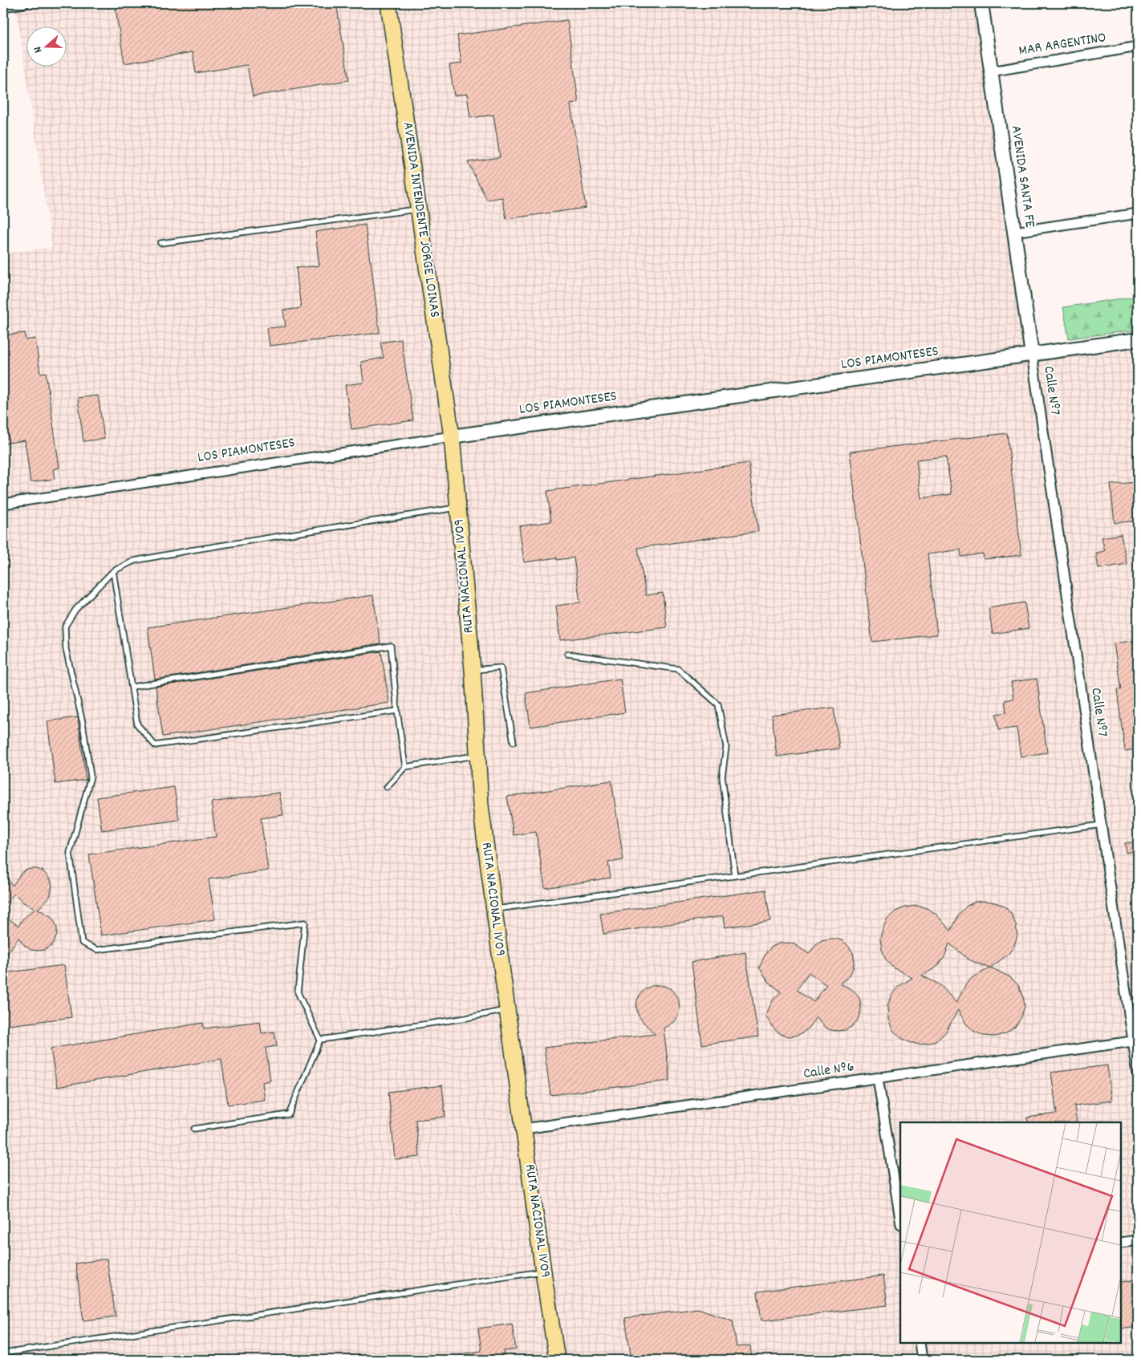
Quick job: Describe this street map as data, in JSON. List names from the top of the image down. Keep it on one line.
{"streets":{"main road":["AVENIDA SANTA FE","AVENIDA INTENDENTE JORGE LOINAS","LOS PIAMONTESES","RUTA NACIONAL 1V09"],"street":["MAR ARGENTINO","Calle Nº7","Calle Nº6"]},"crossings":[["MAR ARGENTINO","AVENIDA SANTA FE"],["AVENIDA SANTA FE","LOS PIAMONTESES"],["AVENIDA SANTA FE","Calle Nº7"],["AVENIDA INTENDENTE JORGE LOINAS","LOS PIAMONTESES"],["AVENIDA INTENDENTE JORGE LOINAS","RUTA NACIONAL 1V09"],["LOS PIAMONTESES","Calle Nº7"],["LOS PIAMONTESES","RUTA NACIONAL 1V09"],["Calle Nº7","Calle Nº6"],["RUTA NACIONAL 1V09","Calle Nº6"]],"north":"left"}
